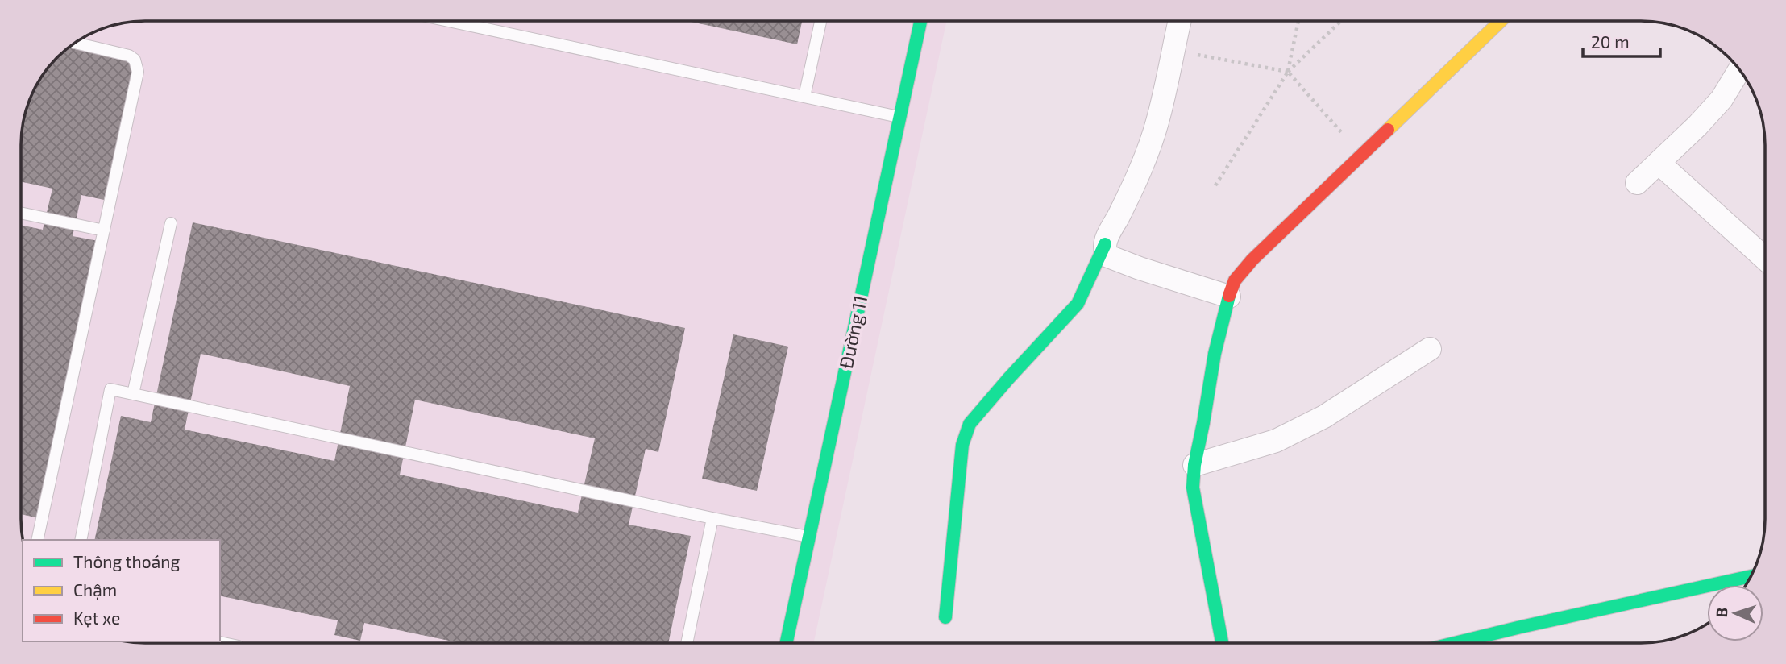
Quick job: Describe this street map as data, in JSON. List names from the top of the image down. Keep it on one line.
{"streets":{"street":["Đường 11"]},"legend":["Thông thoáng","Chậm","Kẹt xe"],"scale_bar":"20 m","north":"left"}
